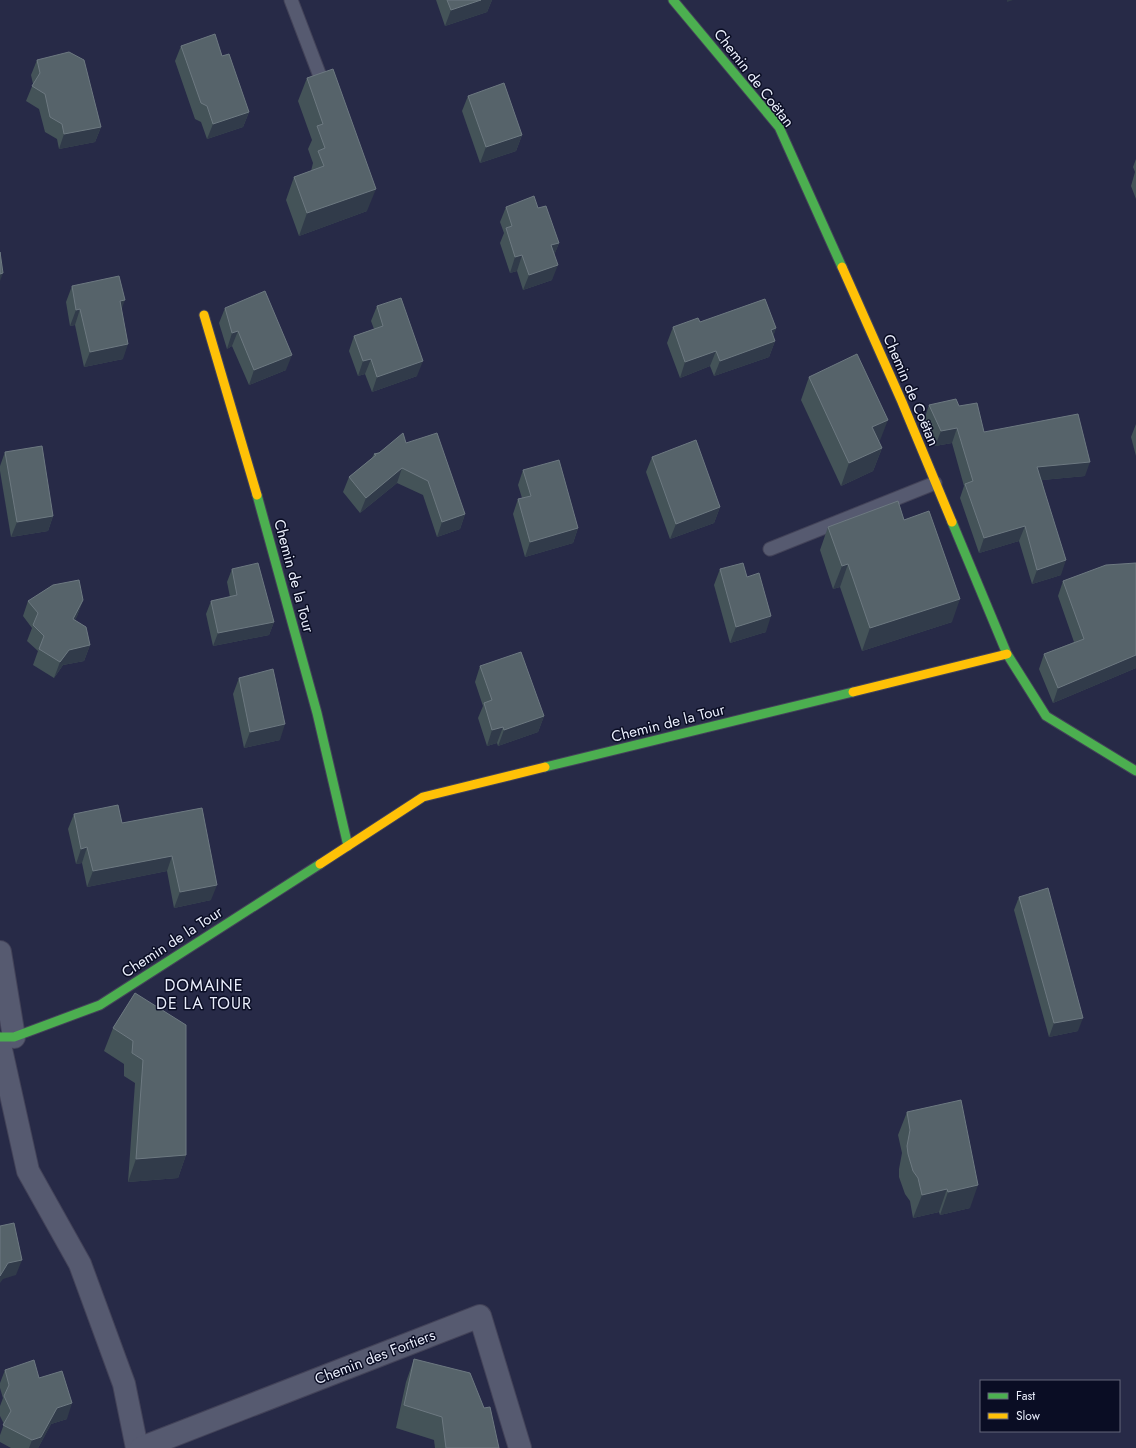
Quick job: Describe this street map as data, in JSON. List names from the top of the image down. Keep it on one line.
{"streets":{"street":["Chemin de Coëtan","Chemin de la Tour","Chemin des Fortiers"]},"crossings":[["Chemin de Coëtan","Chemin de la Tour"]],"districts":["DOMAINE DE LA TOUR"],"legend":["Fast","Slow"]}
